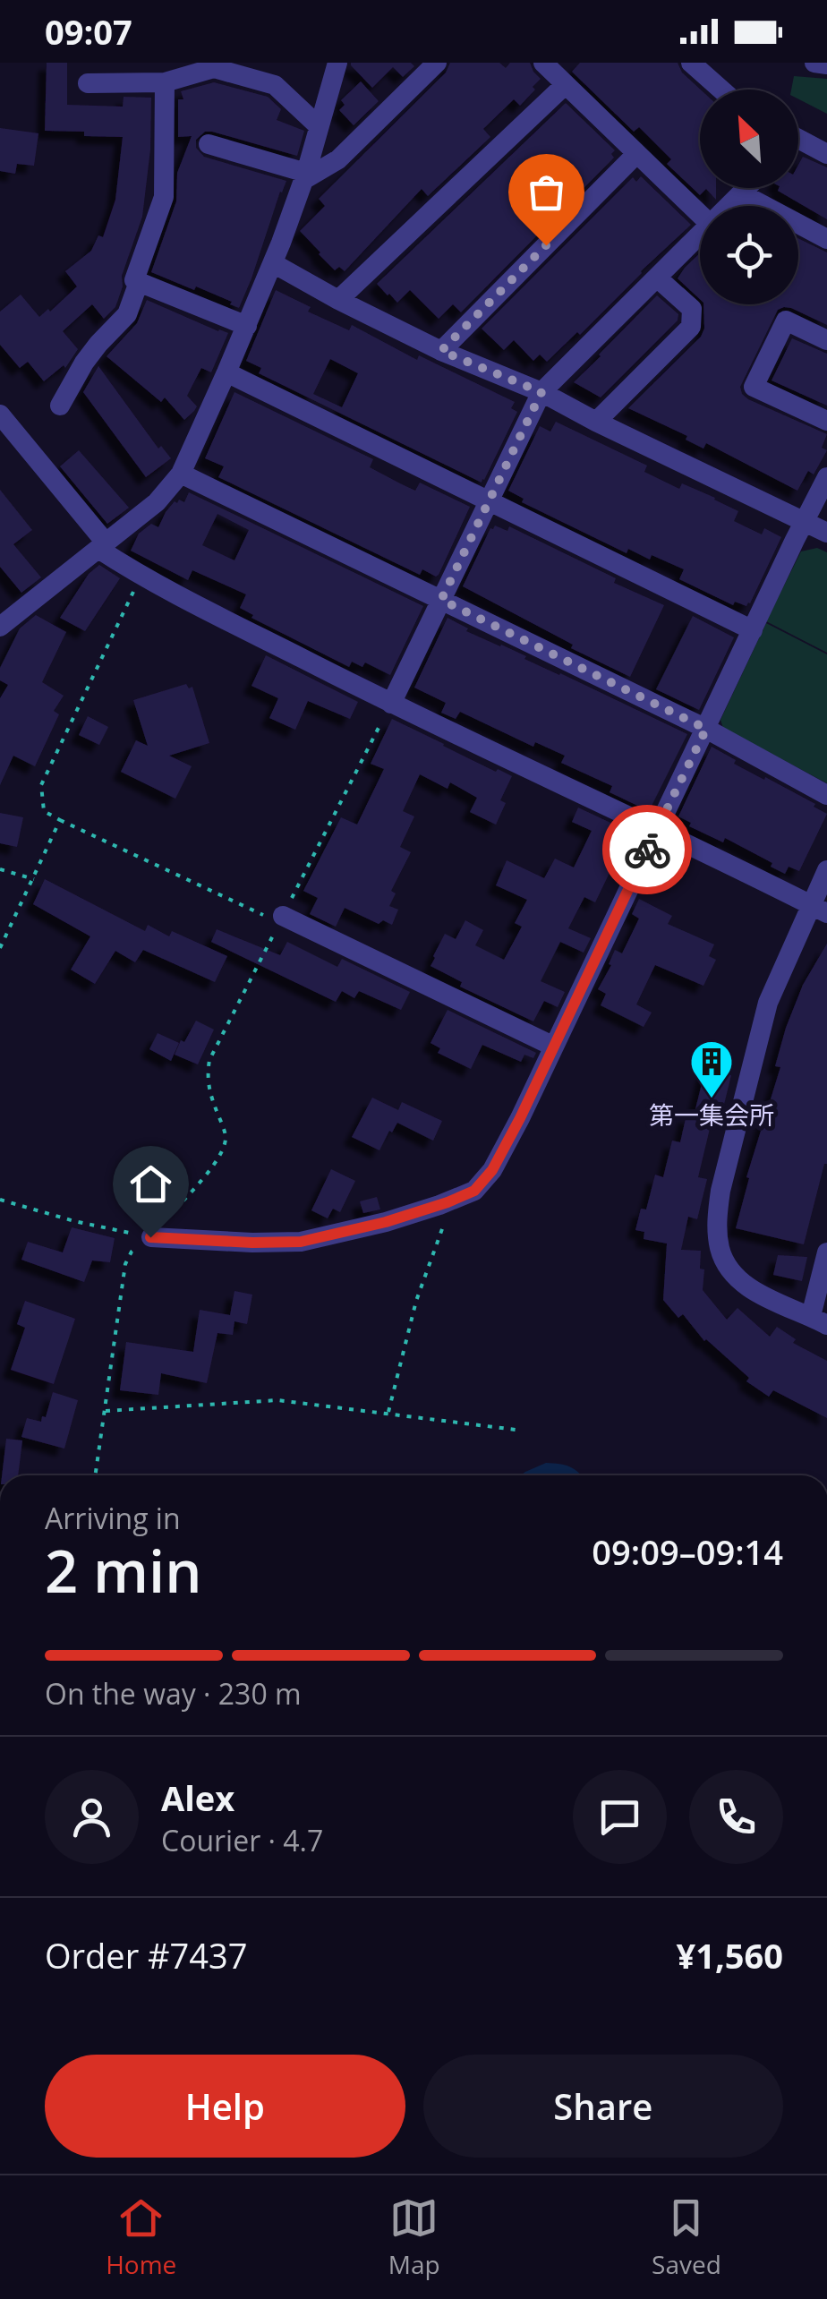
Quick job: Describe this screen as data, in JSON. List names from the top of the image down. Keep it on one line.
{"places":{"building":["第一集会所"]},"north":"top left","page":{"status":"09:07","heading":["2 min","Arriving in","09:09–09:14"],"panel":["Alex","Courier · 4.7","Order #7437","¥1,560"],"bar":"On the way · 230 m","buttons":["Help","Share"],"tabs":["Home","Map","Saved"]}}
